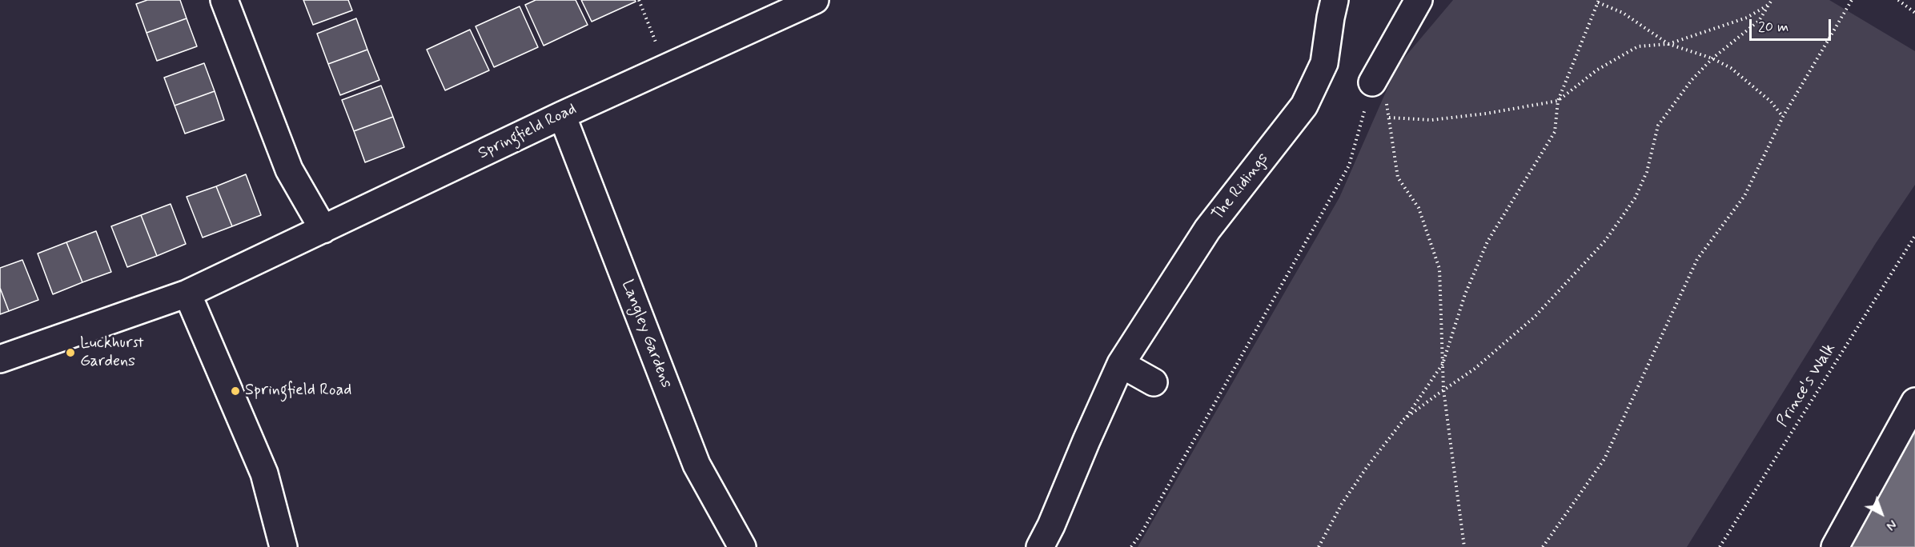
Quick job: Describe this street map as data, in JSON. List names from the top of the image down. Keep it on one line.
{"streets":{"street":["Springfield Road","The Ridings","Langley Gardens"],"path":["Prince's Walk"]},"crossings":[["Springfield Road","Langley Gardens"]],"places":["Luckhurst Gardens","Springfield Road"],"scale_bar":"20 m","north":"bottom right"}
